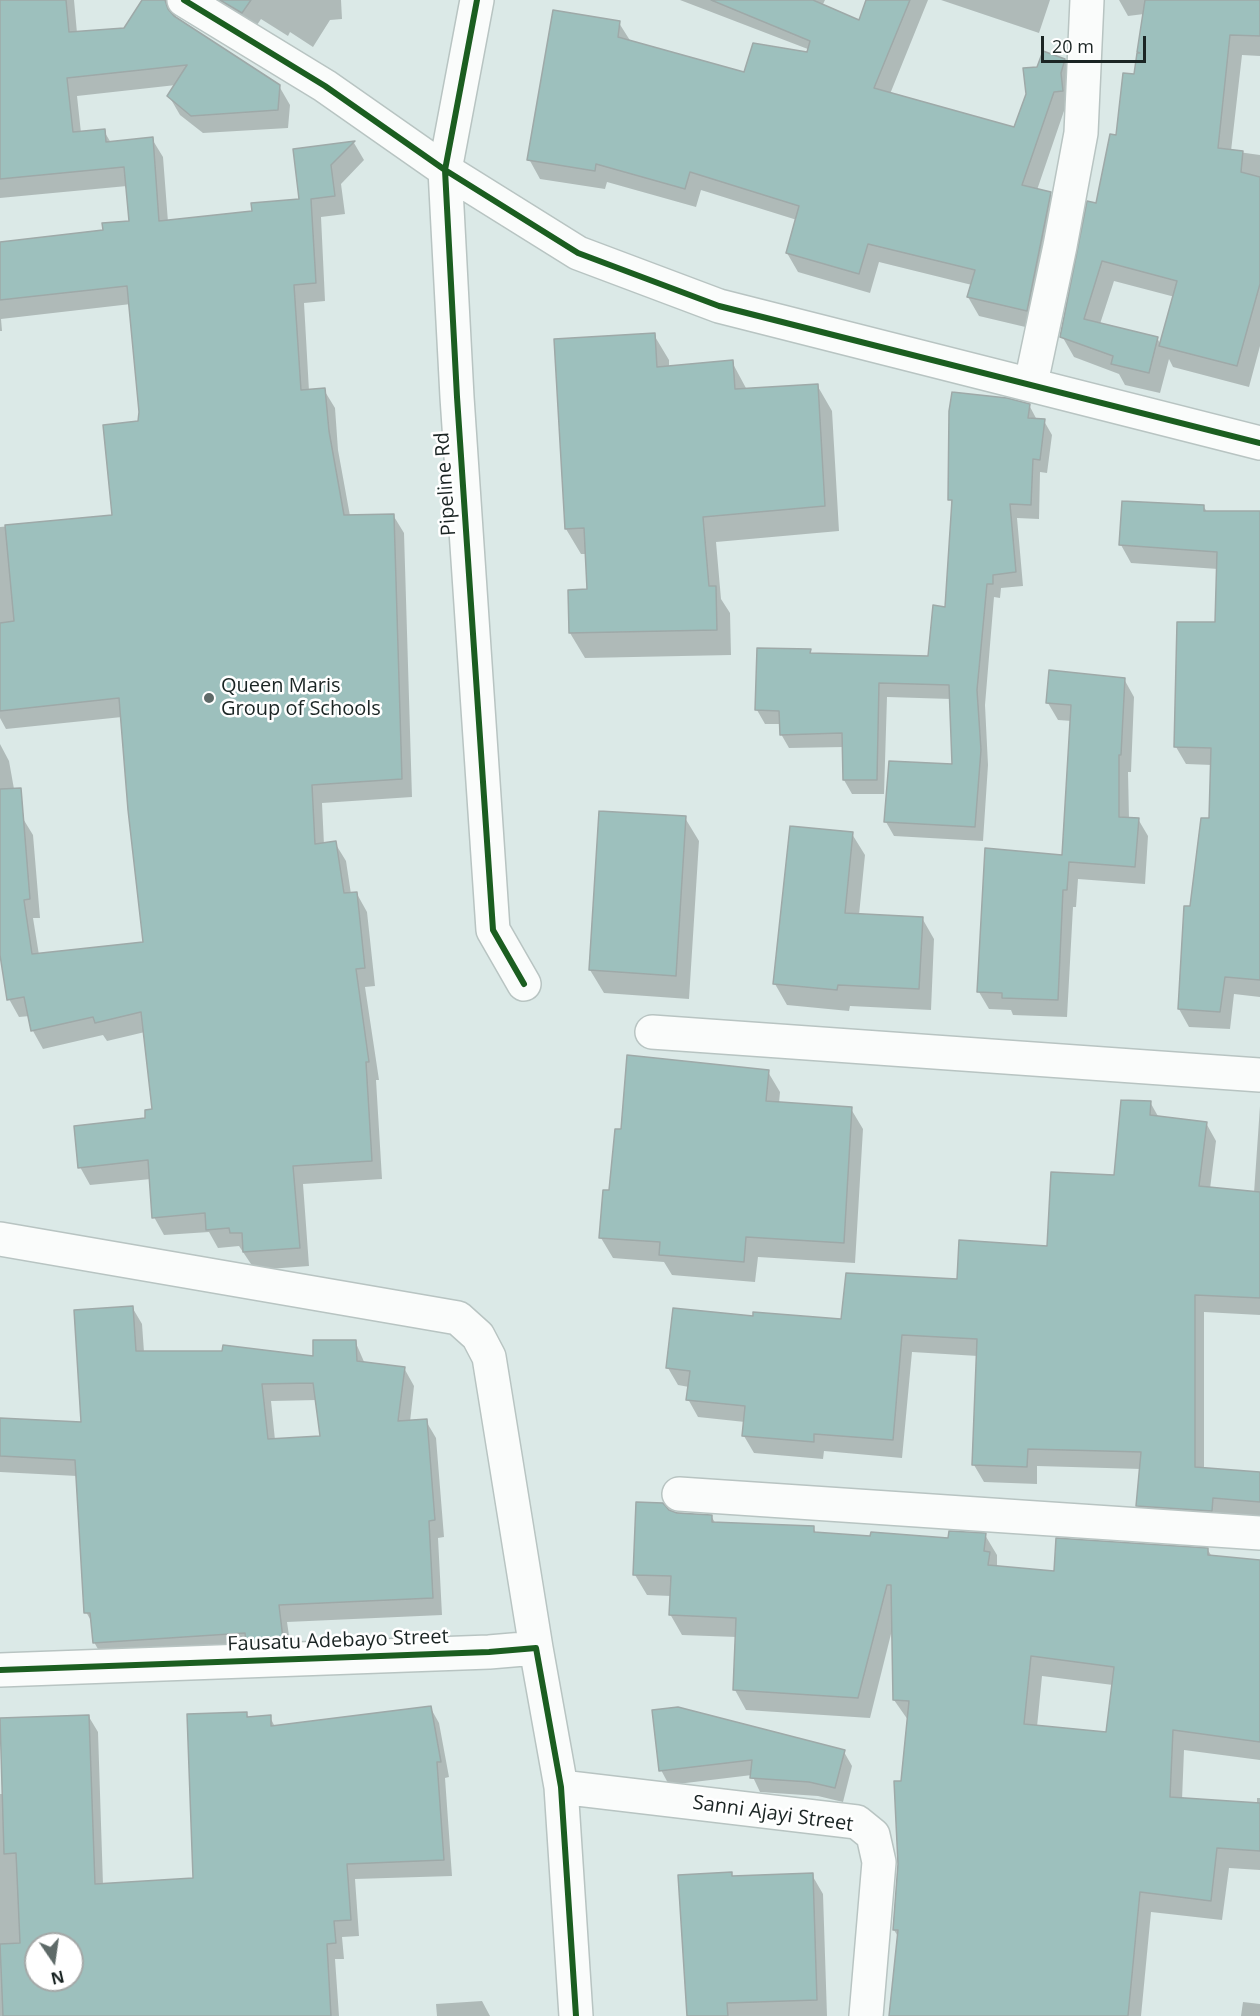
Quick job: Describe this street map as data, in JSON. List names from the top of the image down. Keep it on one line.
{"streets":{"street":["Pipeline Rd","Fausatu Adebayo Street","Sanni Ajayi Street"]},"places":["Queen Maris Group of Schools"],"scale_bar":"20 m","north":"bottom"}
